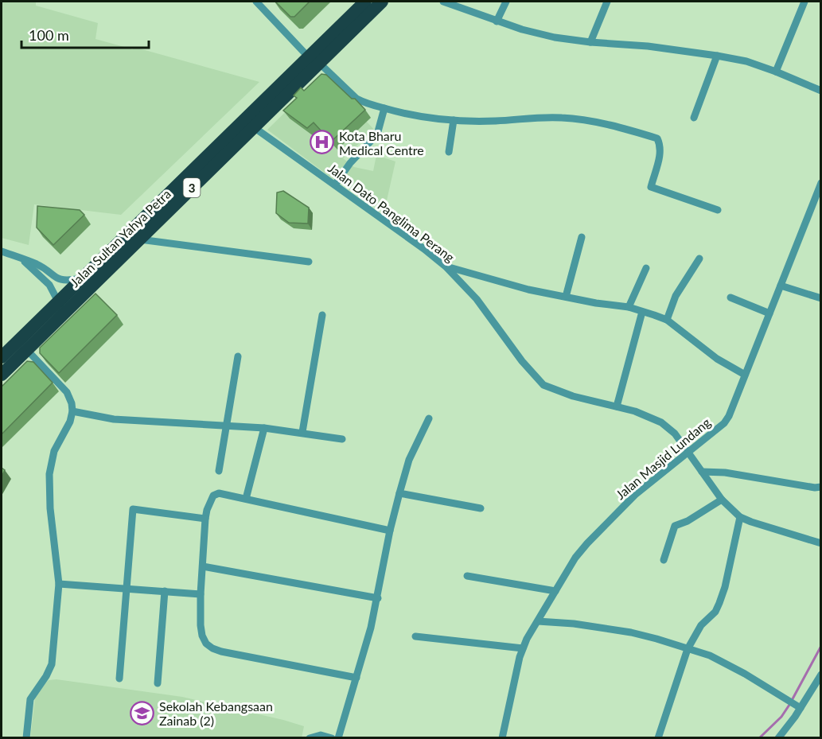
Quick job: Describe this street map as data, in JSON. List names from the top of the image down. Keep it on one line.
{"streets":{"highway":["3","Jalan Sultan Yahya Petra"],"street":["Jalan Dato Panglima Perang","Jalan Masjid Lundang"]},"crossings":[["Jalan Dato Panglima Perang","Jalan Sultan Yahya Petra"],["Jalan Dato Panglima Perang","Jalan Masjid Lundang"]],"places":{"hospital":["Kota Bharu Medical Centre"],"school or university":["Sekolah Kebangsaan Zainab (2)"]},"scale_bar":"100 m"}
